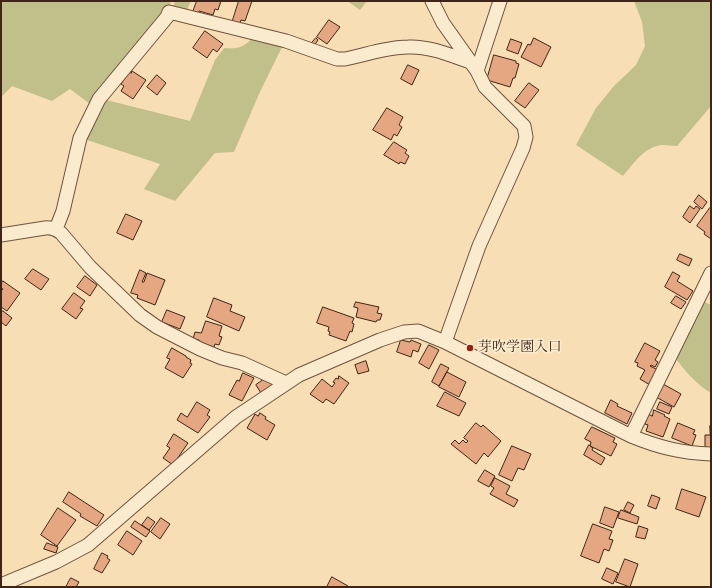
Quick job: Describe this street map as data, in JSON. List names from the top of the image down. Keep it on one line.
{"places":["芽吹学園入口"]}
